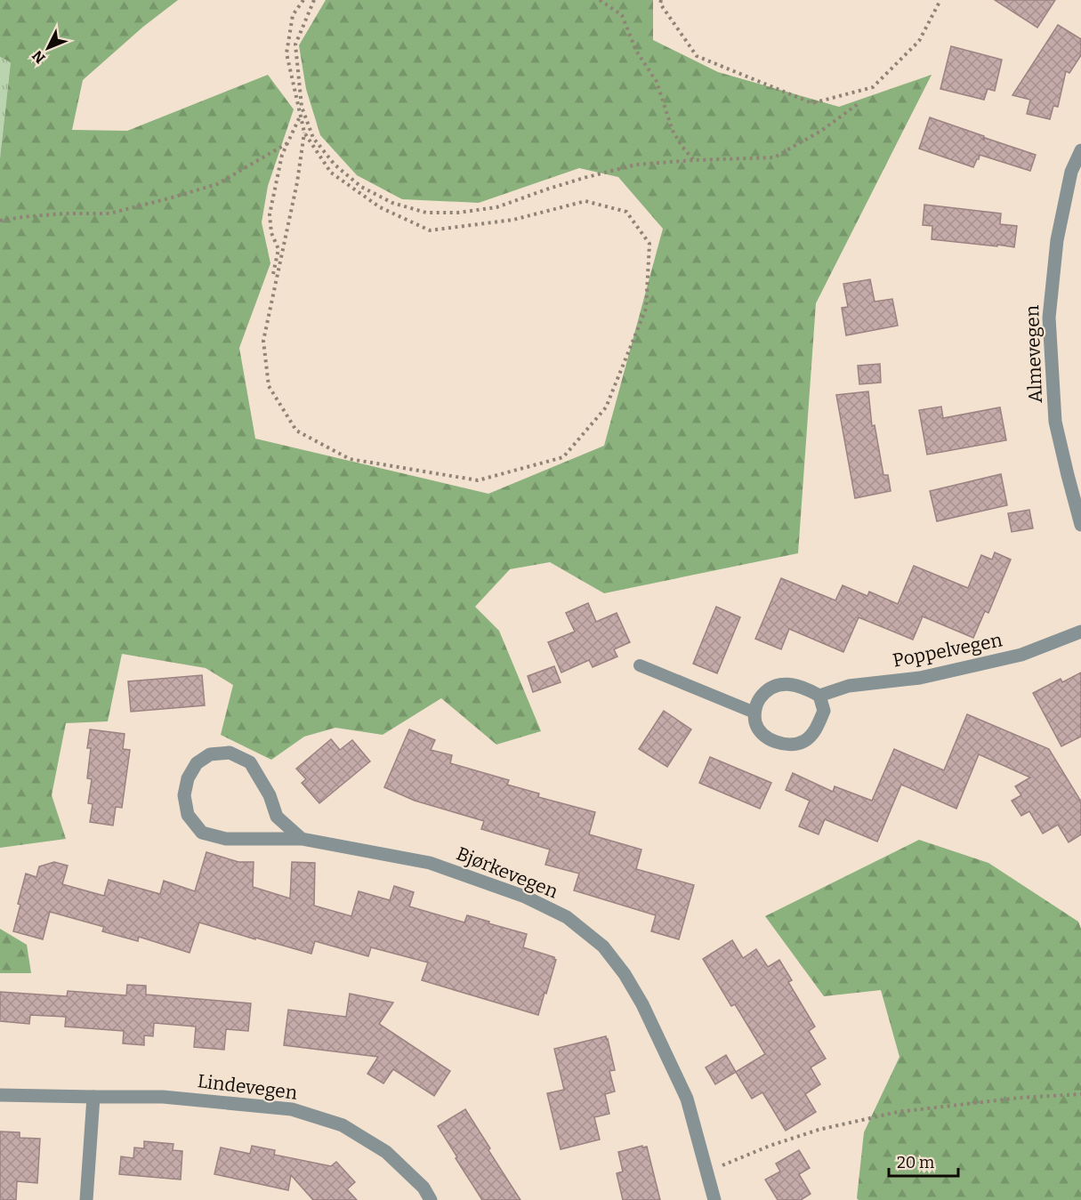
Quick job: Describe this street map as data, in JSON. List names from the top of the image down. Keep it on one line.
{"streets":{"street":["Almevegen","Poppelvegen","Bjørkevegen","Lindevegen"]},"scale_bar":"20 m","north":"bottom left"}
